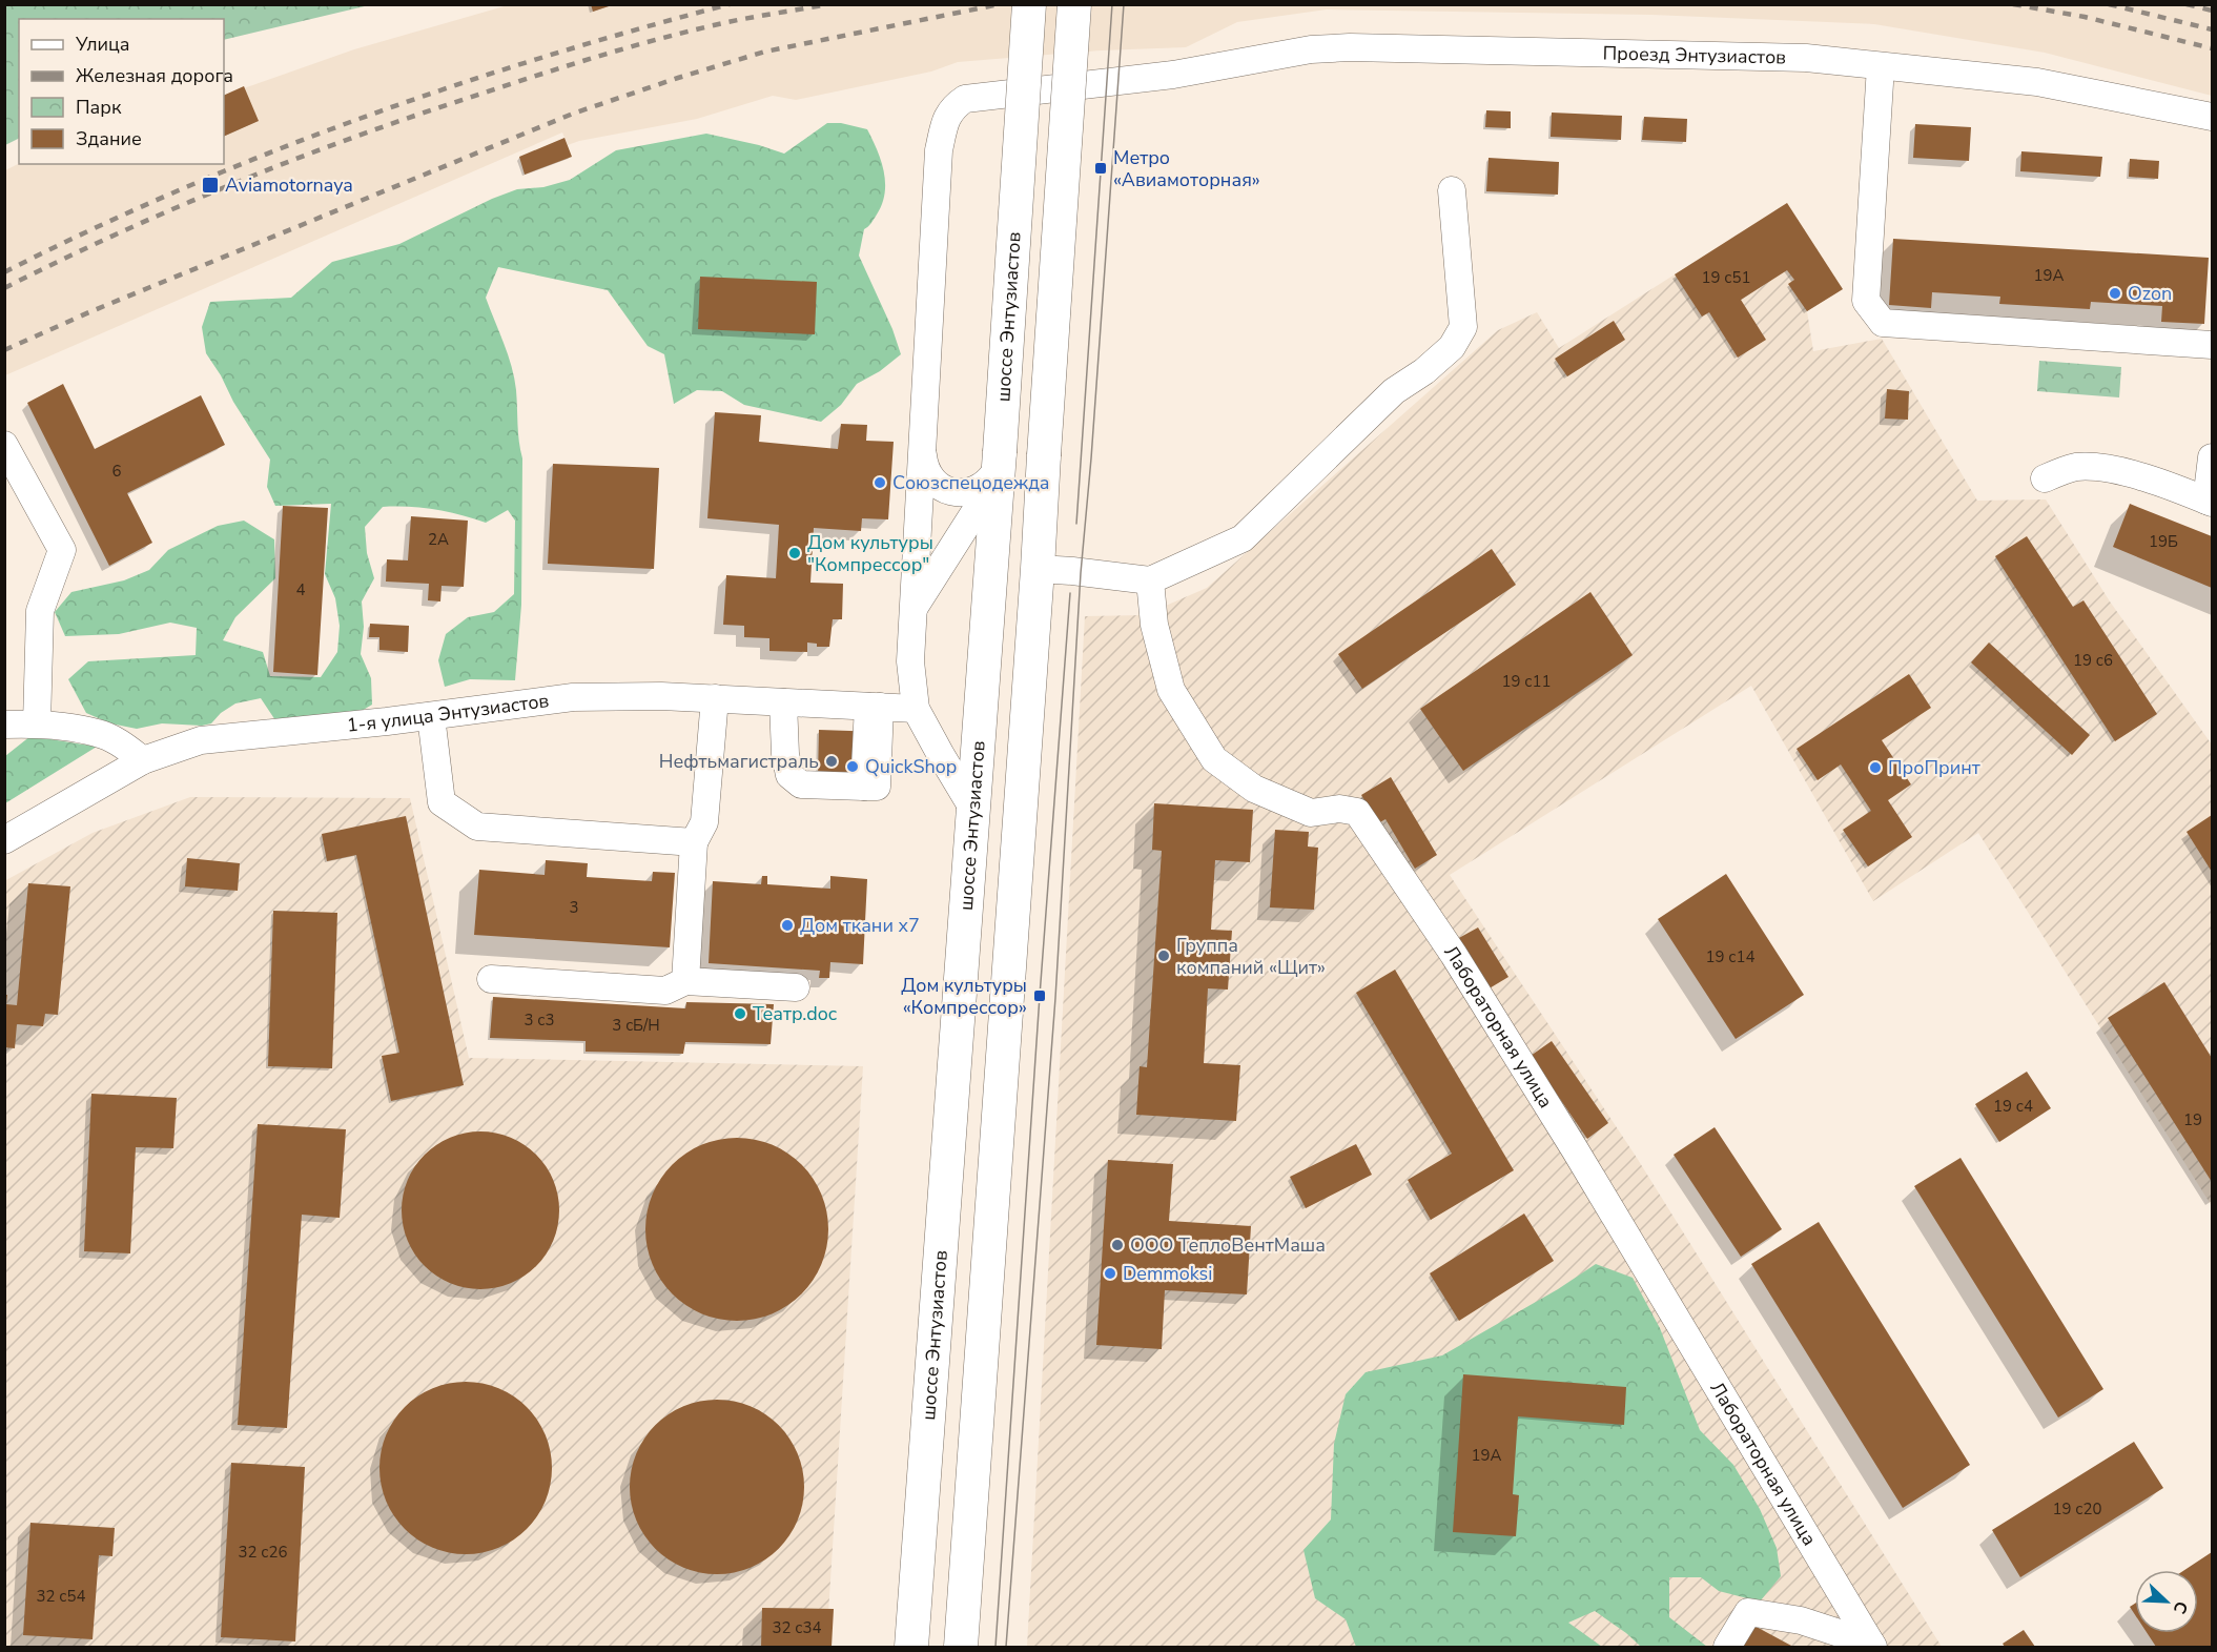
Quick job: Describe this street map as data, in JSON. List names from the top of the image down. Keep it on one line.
{"streets":{"main road":["шоссе Энтузиастов"],"street":["Проезд Энтузиастов","1-я улица Энтузиастов","Лабораторная улица"]},"crossings":[["Проезд Энтузиастов","1-я улица Энтузиастов"]],"places":{"transit":["Метро «Авиамоторная»","Aviamotornaya","Дом культуры «Компрессор»"],"other":["Ozon","Союзспецодежда","Дом культуры \"Компрессор\"","Нефтьмагистраль","QuickShop","ПроПринт","Дом ткани x7","Группа компаний «Щит»","Театр.doc","ООО ТеплоВентМаша","Demmoksi"]},"house_numbers":["19А","19 с51","6","2А","19Б","4","19 с6","19 с11","3","19 с14","3 с3","3 cБ/Н","19 с4","19","19А","19 с20","32 с26","32 с54","32 с34"],"legend":["Улица","Железная дорога","Парк","Здание"],"north":"bottom right"}
